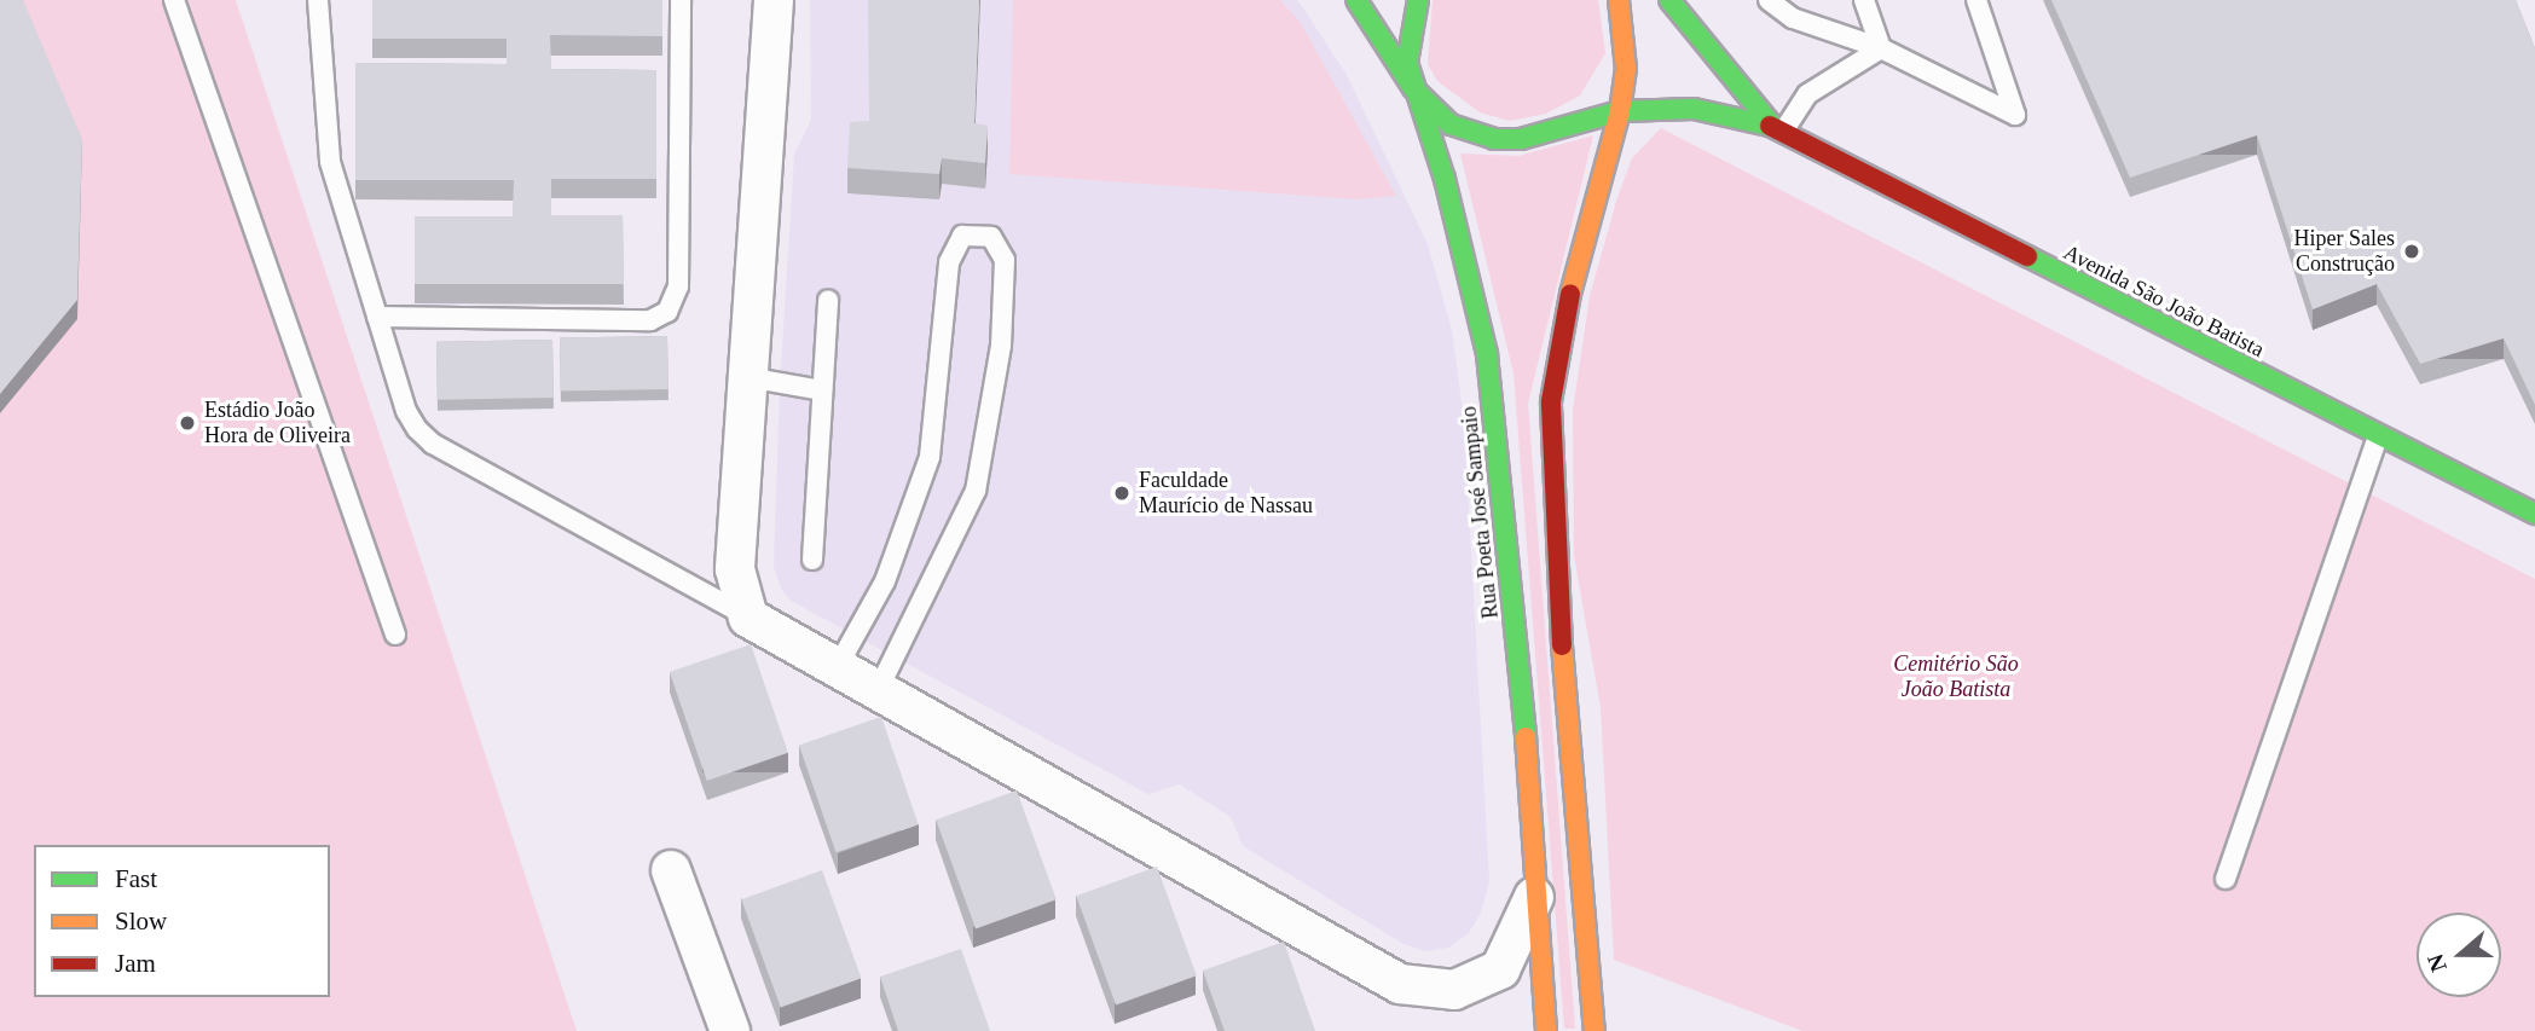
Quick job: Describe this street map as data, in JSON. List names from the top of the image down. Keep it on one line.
{"streets":{"main road":["Avenida São João Batista","Rua Poeta José Sampaio"]},"parks":["Cemitério São João Batista"],"places":["Hiper Sales Construção","Estádio João Hora de Oliveira","Faculdade Maurício de Nassau"],"legend":["Fast","Slow","Jam"],"north":"left"}
